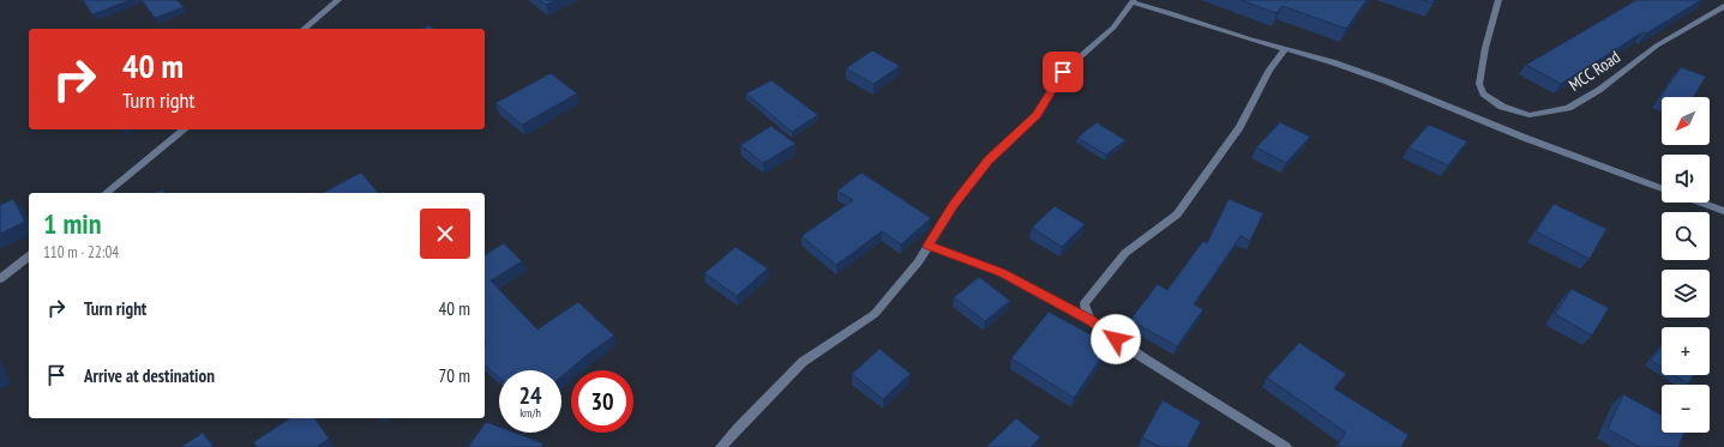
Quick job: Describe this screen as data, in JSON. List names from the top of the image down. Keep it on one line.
{"streets":{"street":["MCC Road"]},"north":"bottom left","page":{"turn":["40 m","Turn right"],"map_buttons":["+","−"],"heading":["1 min","110 m · 22:04"],"list":[{"name":"Turn right","value":"40 m"},{"name":"Arrive at destination","value":"70 m"}],"speed":"24 km/h","limit":"30"}}
